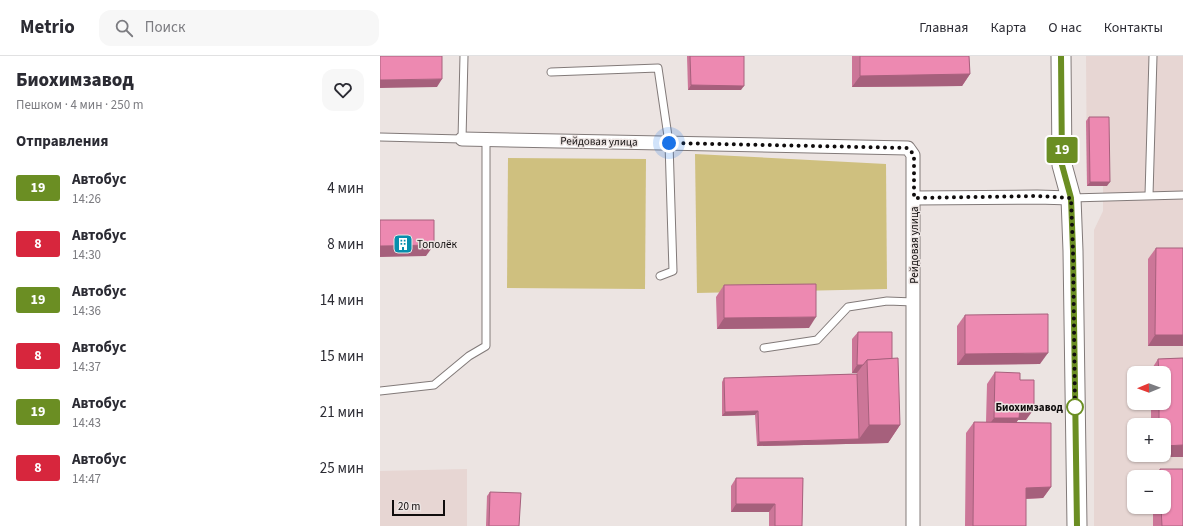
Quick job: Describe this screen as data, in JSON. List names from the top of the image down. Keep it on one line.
{"streets":{"street":["Рейдовая улица"]},"places":{"building":["Тополёк"],"other":["Биохимзавод"]},"lines":["bus line 19"],"scale_bar":"20 m","north":"left","page":{"header":"Metrio","search":"Поиск","nav":["Главная","Карта","О нас","Контакты"],"heading":[["Биохимзавод","Пешком · 4 мин · 250 m"],"Отправления"],"on_map":"19","list":[{"mark":"19","name":"Автобус","note":"14:26","value":"4 мин"},{"mark":"8","name":"Автобус","note":"14:30","value":"8 мин"},{"mark":"19","name":"Автобус","note":"14:36","value":"14 мин"},{"mark":"8","name":"Автобус","note":"14:37","value":"15 мин"},{"mark":"19","name":"Автобус","note":"14:43","value":"21 мин"},{"mark":"8","name":"Автобус","note":"14:47","value":"25 мин"}],"map_buttons":["+","−"],"scale":"20 m"}}
